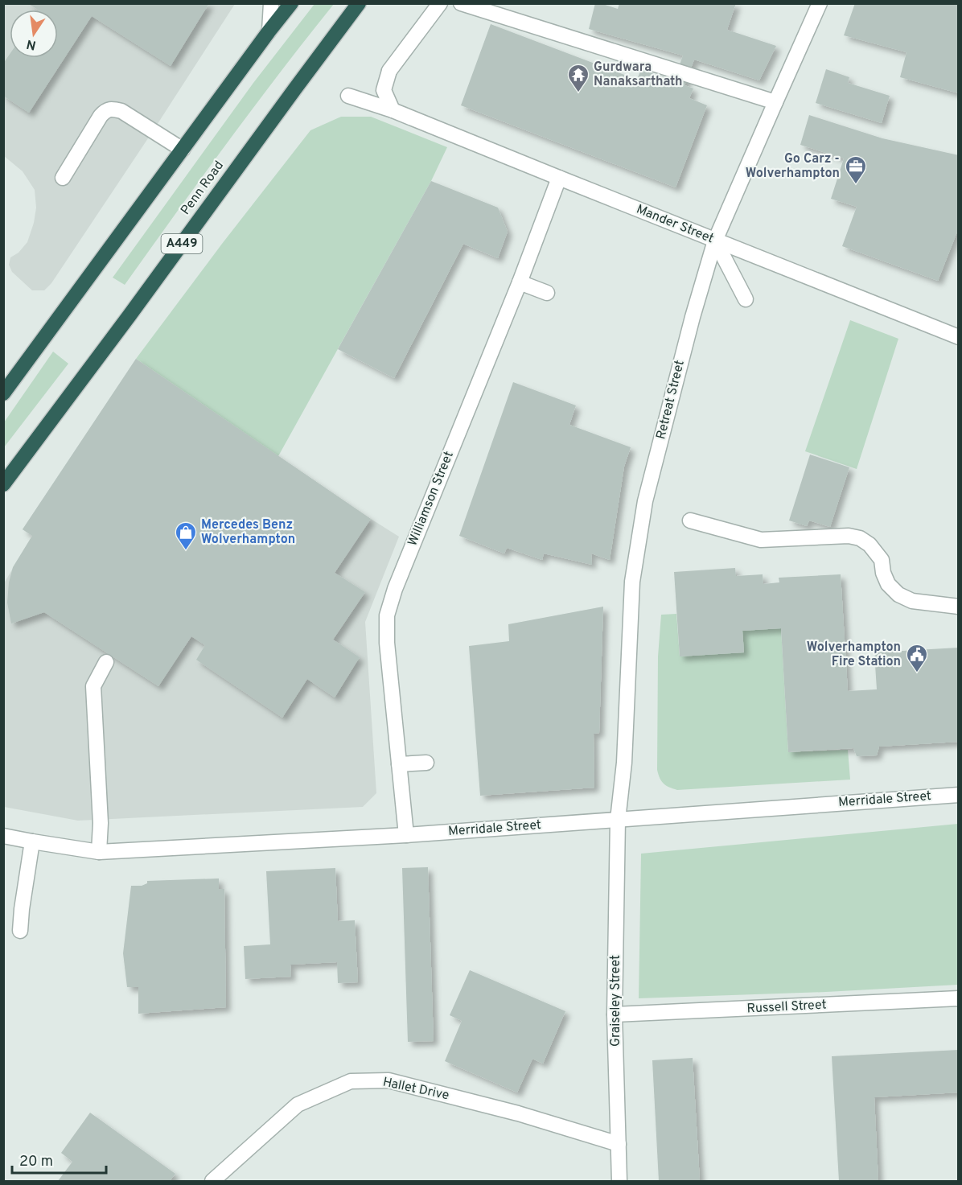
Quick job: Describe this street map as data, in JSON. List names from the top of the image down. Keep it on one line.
{"streets":{"highway":["Penn Road","A449"],"street":["Mander Street","Retreat Street","Williamson Street","Merridale Street","Graiseley Street","Russell Street","Hallet Drive"]},"crossings":[["Mander Street","Retreat Street"],["Mander Street","Williamson Street"],["Retreat Street","Merridale Street"],["Retreat Street","Graiseley Street"],["Williamson Street","Merridale Street"],["Merridale Street","Graiseley Street"],["Graiseley Street","Russell Street"],["Graiseley Street","Hallet Drive"]],"places":{"temple":["Gurdwara Nanaksarthath"],"office":["Go Carz - Wolverhampton"],"shop":["Mercedes Benz Wolverhampton"],"public building":["Wolverhampton Fire Station"]},"scale_bar":"20 m","north":"bottom"}
